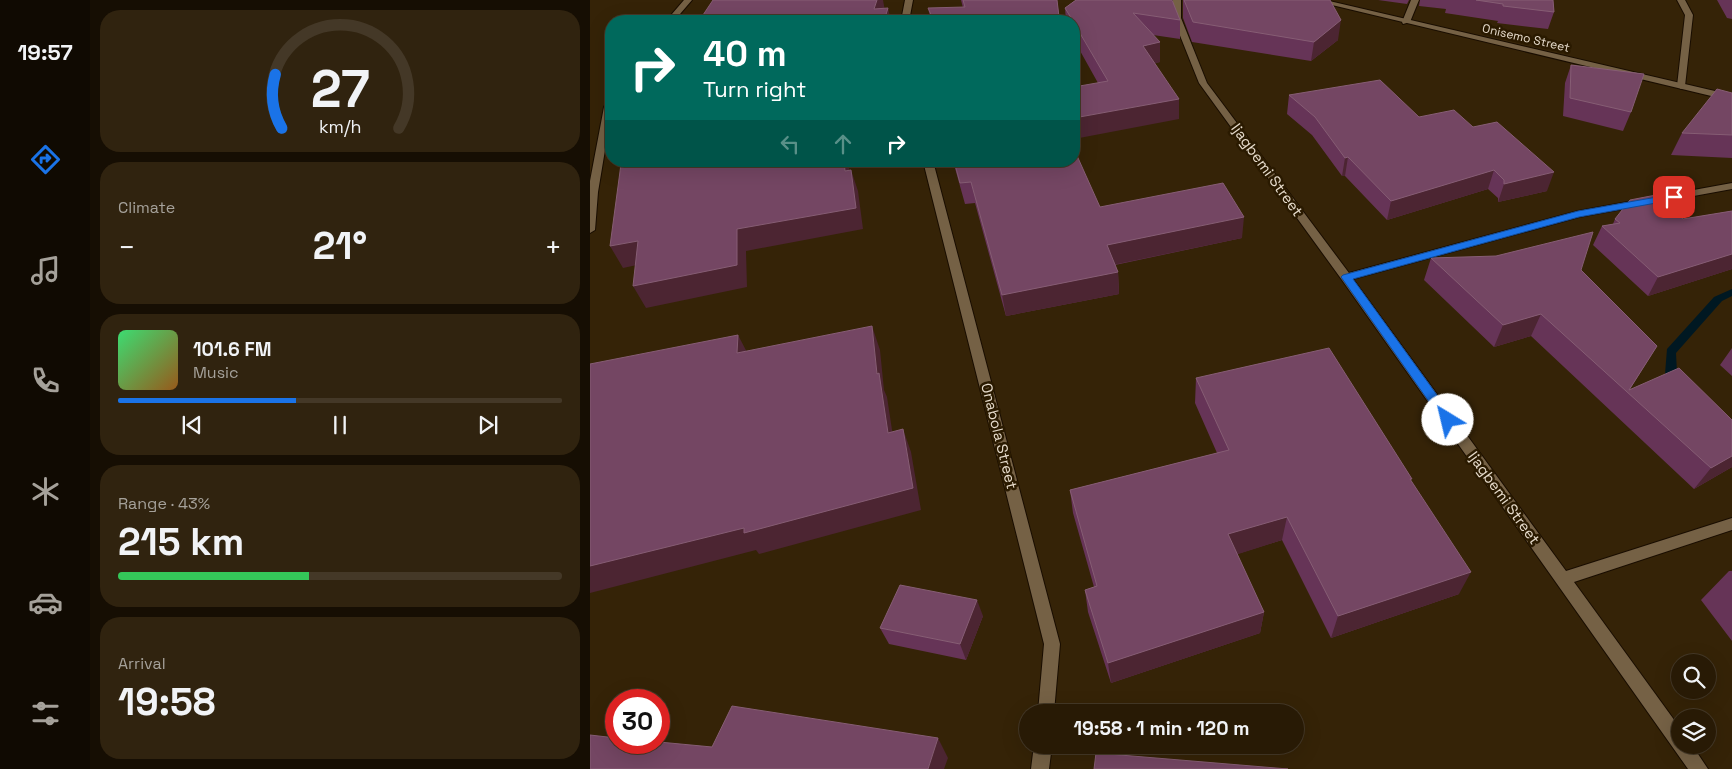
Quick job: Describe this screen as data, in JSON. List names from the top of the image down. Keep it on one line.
{"streets":{"street":["Onisemo Street","Ijagbemi Street","Onabola Street"]},"page":{"tabs":"19:57","turn":["40 m","Turn right"],"tile":["Climate",["Range · 43%","215 km"],["Arrival","19:58"]],"heat":["−","21°","+"],"song":["101.6 FM","Music"],"limit":"30","trip":"19:58 · 1 min · 120 m","gauge":["27","km/h"]}}
